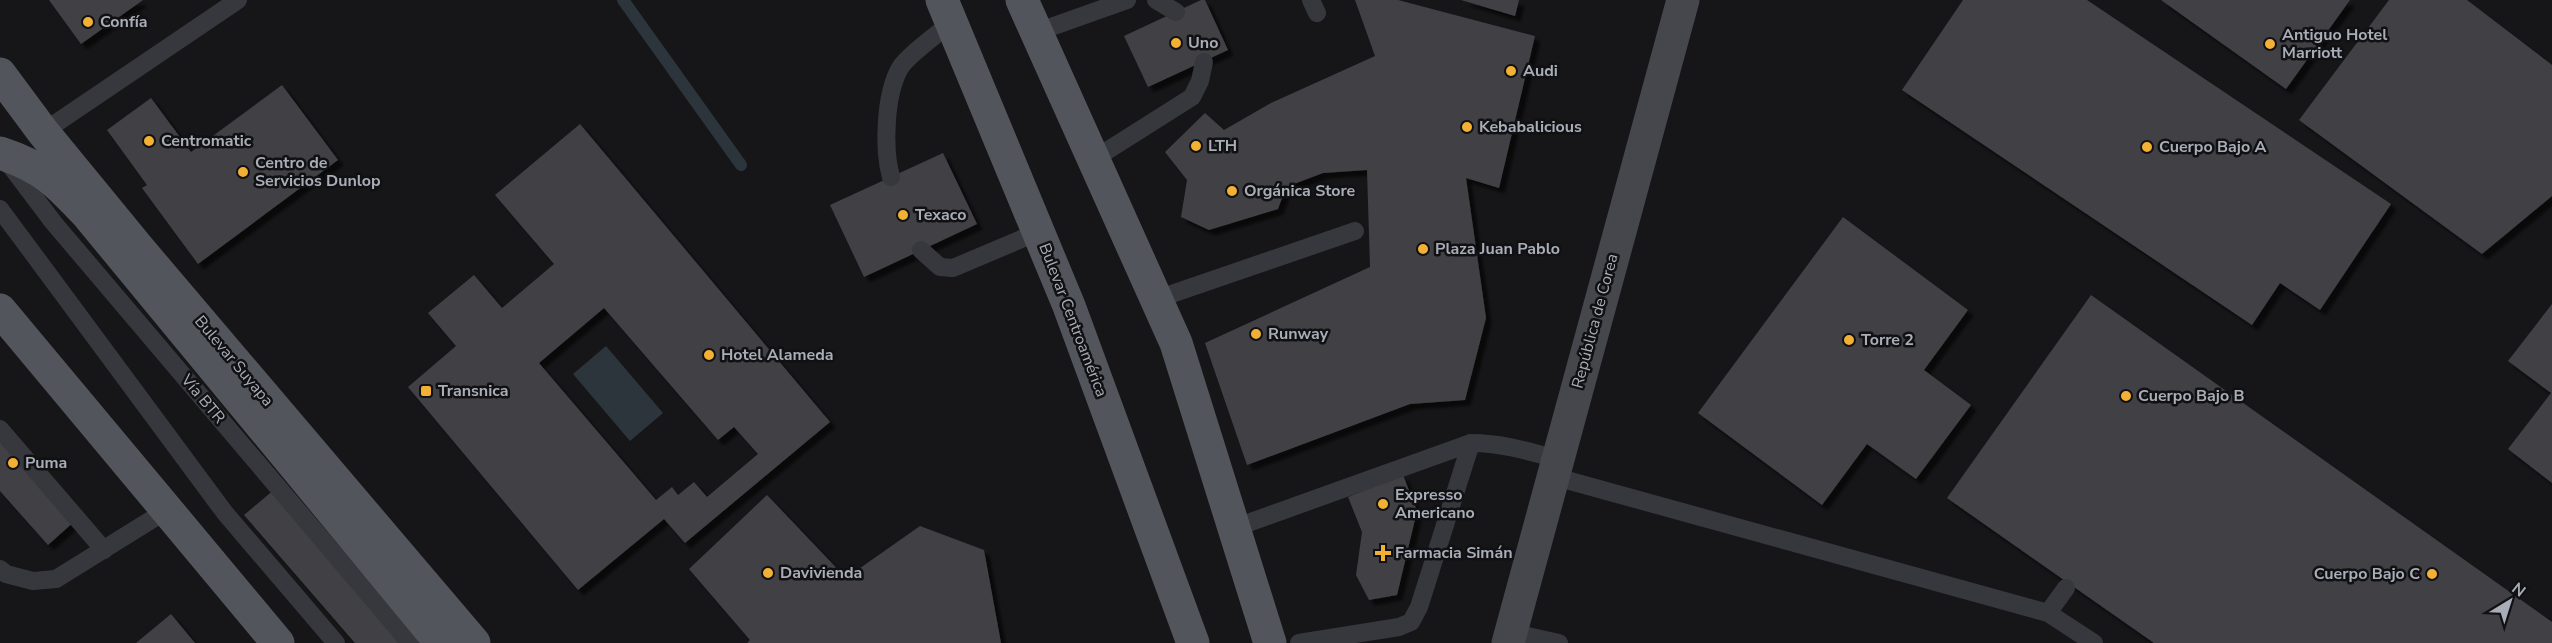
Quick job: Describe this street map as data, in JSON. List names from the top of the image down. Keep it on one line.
{"streets":{"main road":["Bulevar Centroamérica","Bulevar Suyapa"],"street":["República de Corea"],"lane":["Vía BTR"]},"places":{"other":["Confía","Uno","Antiguo Hotel Marriott","Audi","Kebabalicious","Centromatic","LTH","Cuerpo Bajo A","Centro de Servicios Dunlop","Orgánica Store","Texaco","Plaza Juan Pablo","Runway","Torre 2","Hotel Alameda","Cuerpo Bajo B","Puma","Expresso Americano","Davivienda","Cuerpo Bajo C"],"transit":["Transnica"],"health":["Farmacia Simán"]},"north":"top right"}
